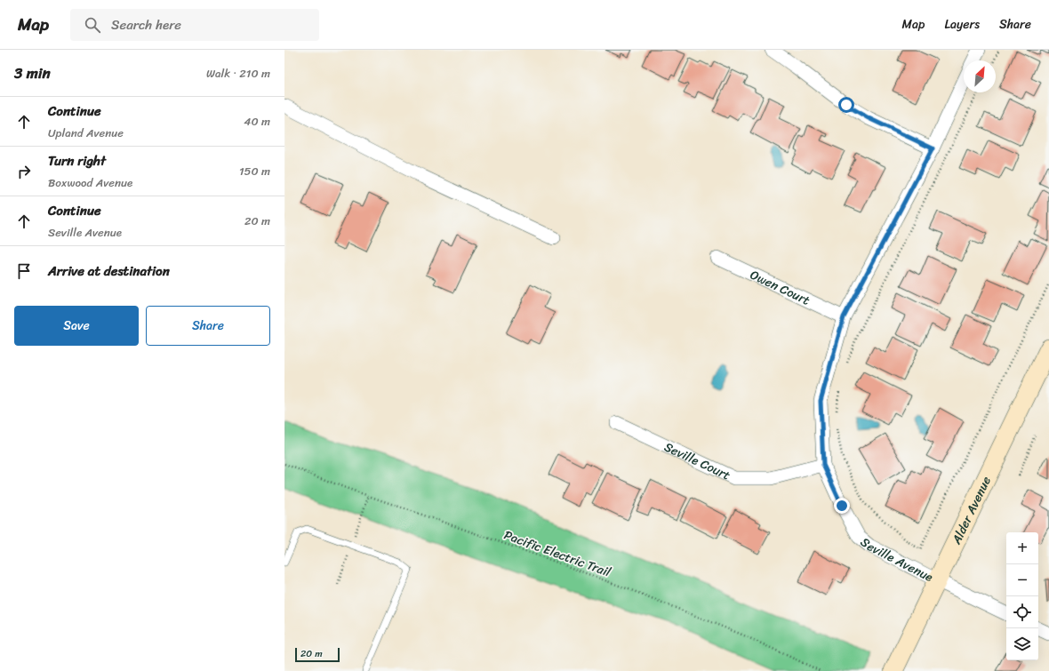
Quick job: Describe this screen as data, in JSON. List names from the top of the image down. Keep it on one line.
{"streets":{"main road":["Alder Avenue"],"street":["Owen Court","Seville Court","Seville Avenue"],"path":["Pacific Electric Trail"]},"crossings":[["Seville Court","Seville Avenue"],["Alder Avenue","Seville Avenue"]],"scale_bar":"20 m","north":"top right","page":{"header":"Map","search":"Search here","nav":["Map","Layers","Share"],"heading":["3 min","Walk · 210 m"],"list":[["Continue","Upland Avenue","40 m"],["Turn right","Boxwood Avenue","150 m"],["Continue","Seville Avenue","20 m"],"Arrive at destination"],"buttons":["Save","Share"],"map_buttons":["+","−"],"scale":"20 m"}}
